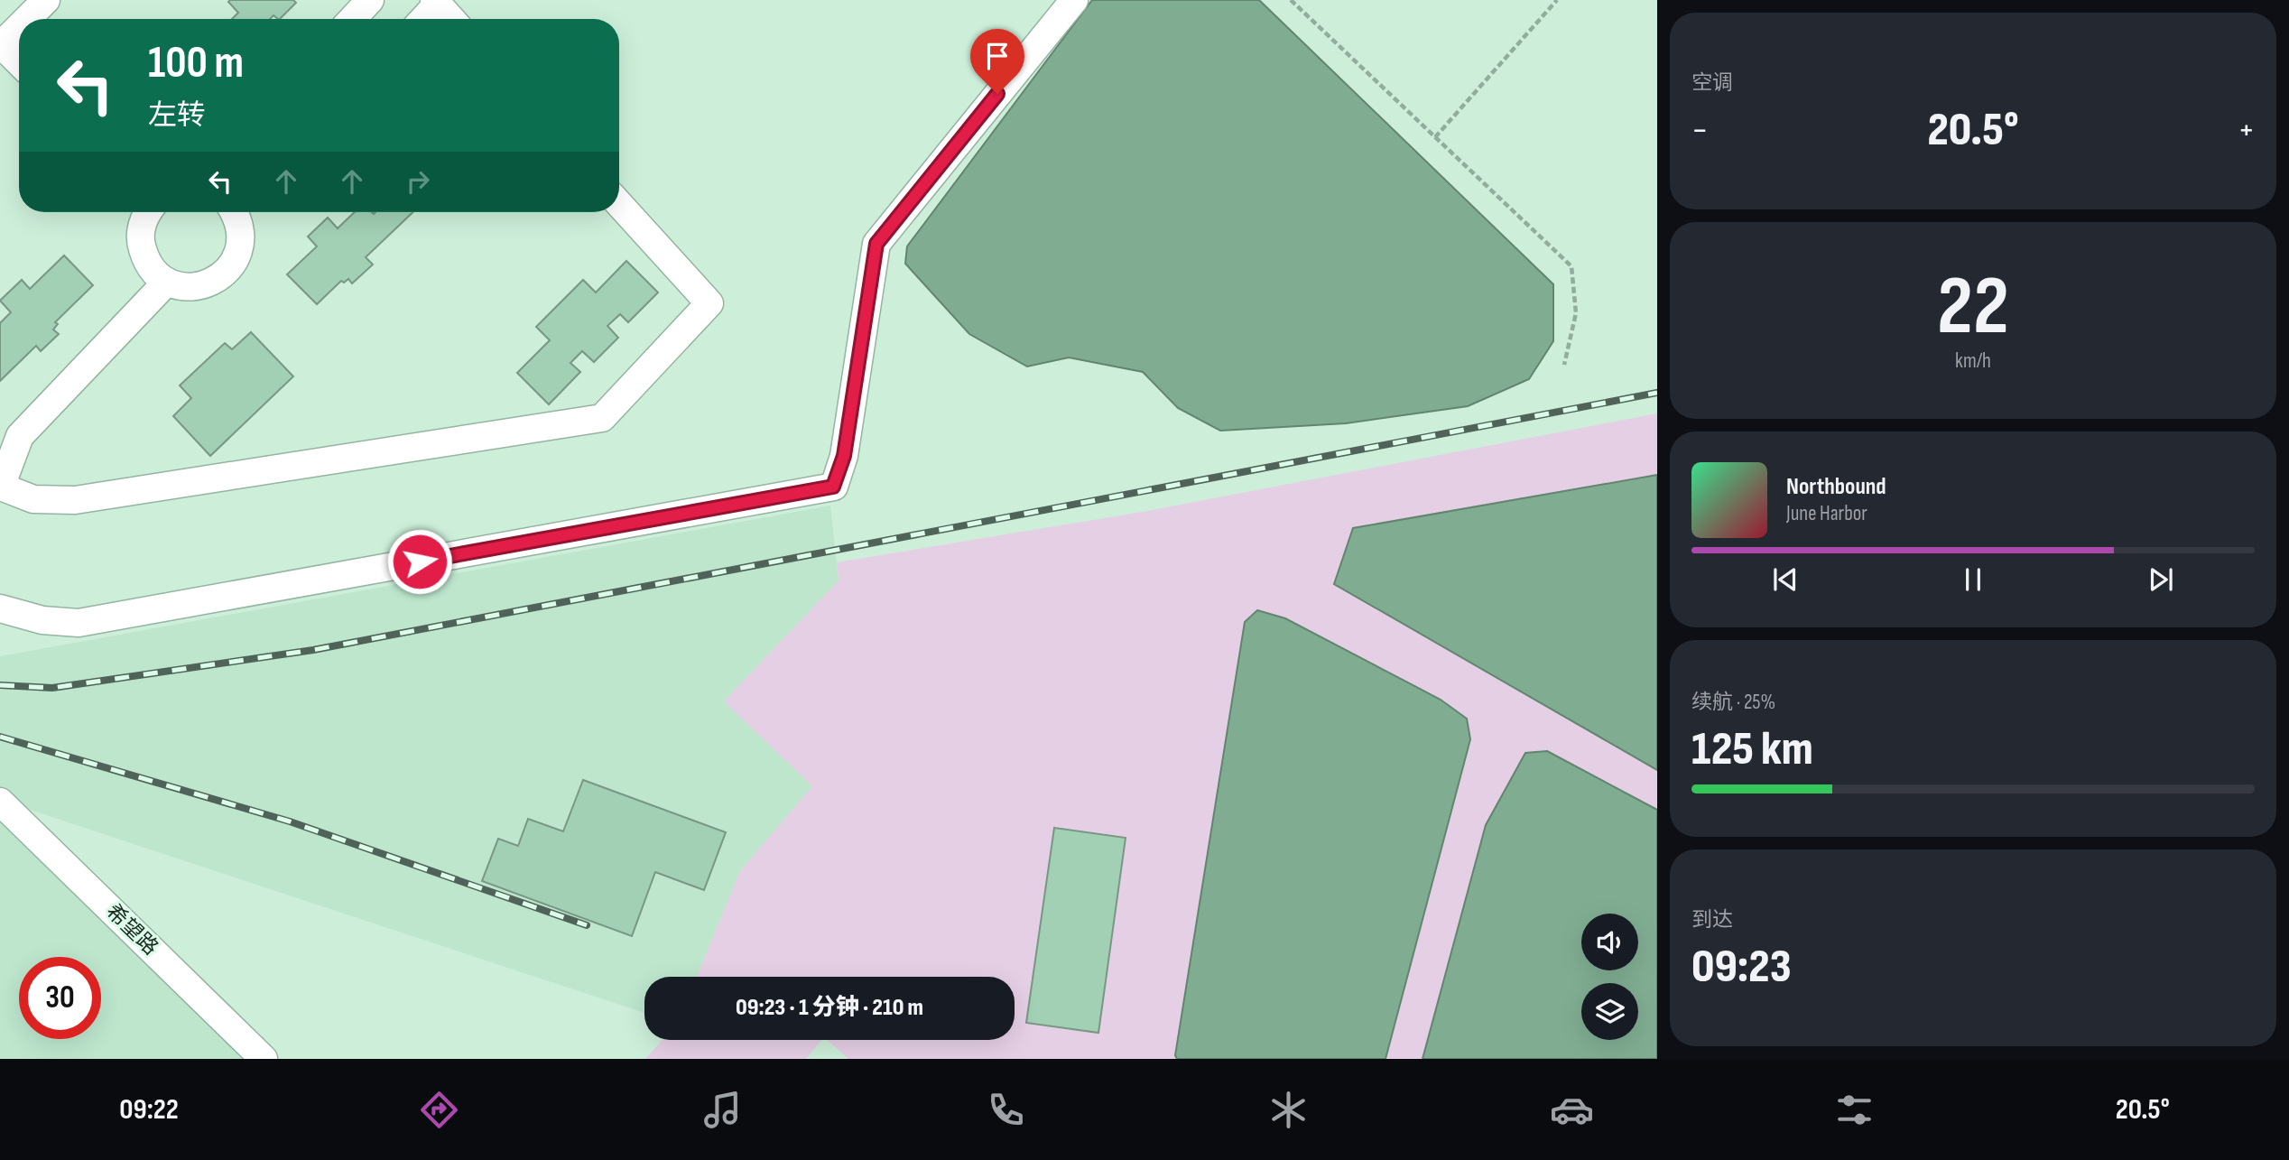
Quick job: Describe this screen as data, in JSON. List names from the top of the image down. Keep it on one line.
{"streets":{"street":["希望路"]},"page":{"tile":["空调",["22","km/h"],["续航 · 25%","125 km"],["到达","09:23"]],"turn":["100 m","左转"],"heat":["−","20.5°","+"],"song":["Northbound","June Harbor"],"limit":"30","trip":"09:23 · 1 分钟 · 210 m","tabs":["09:22","20.5°"]}}
